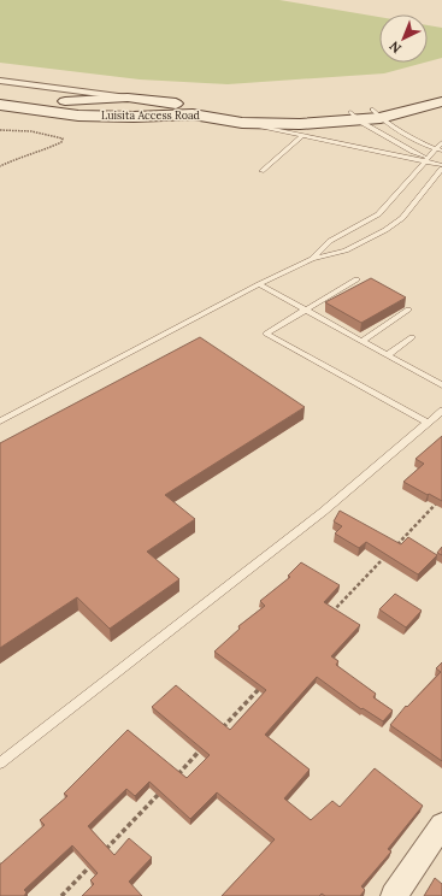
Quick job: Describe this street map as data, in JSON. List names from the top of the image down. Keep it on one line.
{"streets":{"main road":["Luisita Access Road"]},"north":"bottom left"}
